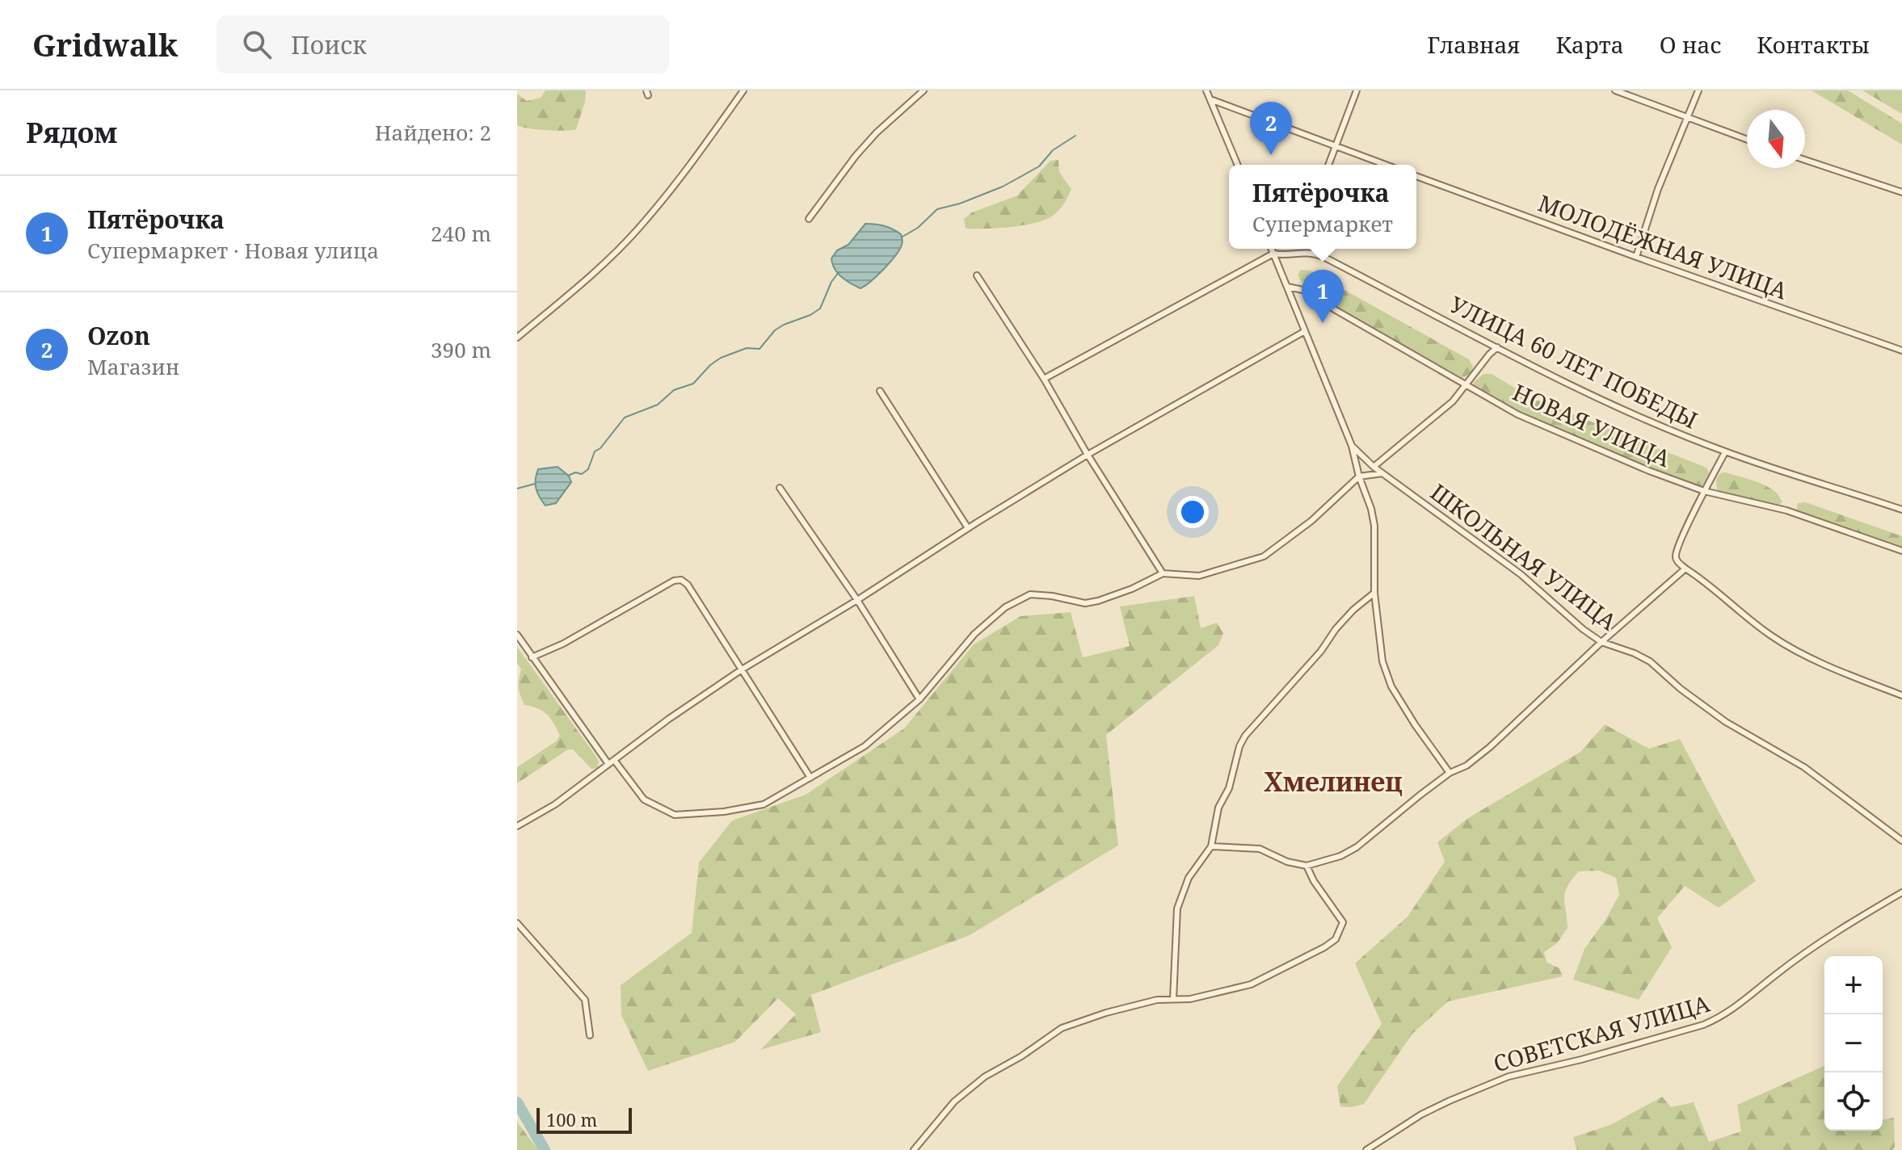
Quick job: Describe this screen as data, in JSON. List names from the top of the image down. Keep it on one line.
{"streets":{"street":["МОЛОДЁЖНАЯ УЛИЦА","УЛИЦА 60 ЛЕТ ПОБЕДЫ","НОВАЯ УЛИЦА","ШКОЛЬНАЯ УЛИЦА","СОВЕТСКАЯ УЛИЦА"]},"districts":["Хмелинец"],"scale_bar":"100 m","north":"bottom","page":{"header":"Gridwalk","search":"Поиск","nav":["Главная","Карта","О нас","Контакты"],"heading":["Рядом","Найдено: 2"],"pins":["2","1"],"popup":["Пятёрочка","Супермаркет"],"list":[{"mark":"1","name":"Пятёрочка","note":"Супермаркет · Новая улица","value":"240 m"},{"mark":"2","name":"Ozon","note":"Магазин","value":"390 m"}],"map_buttons":["+","−"],"scale":"100 m"}}
